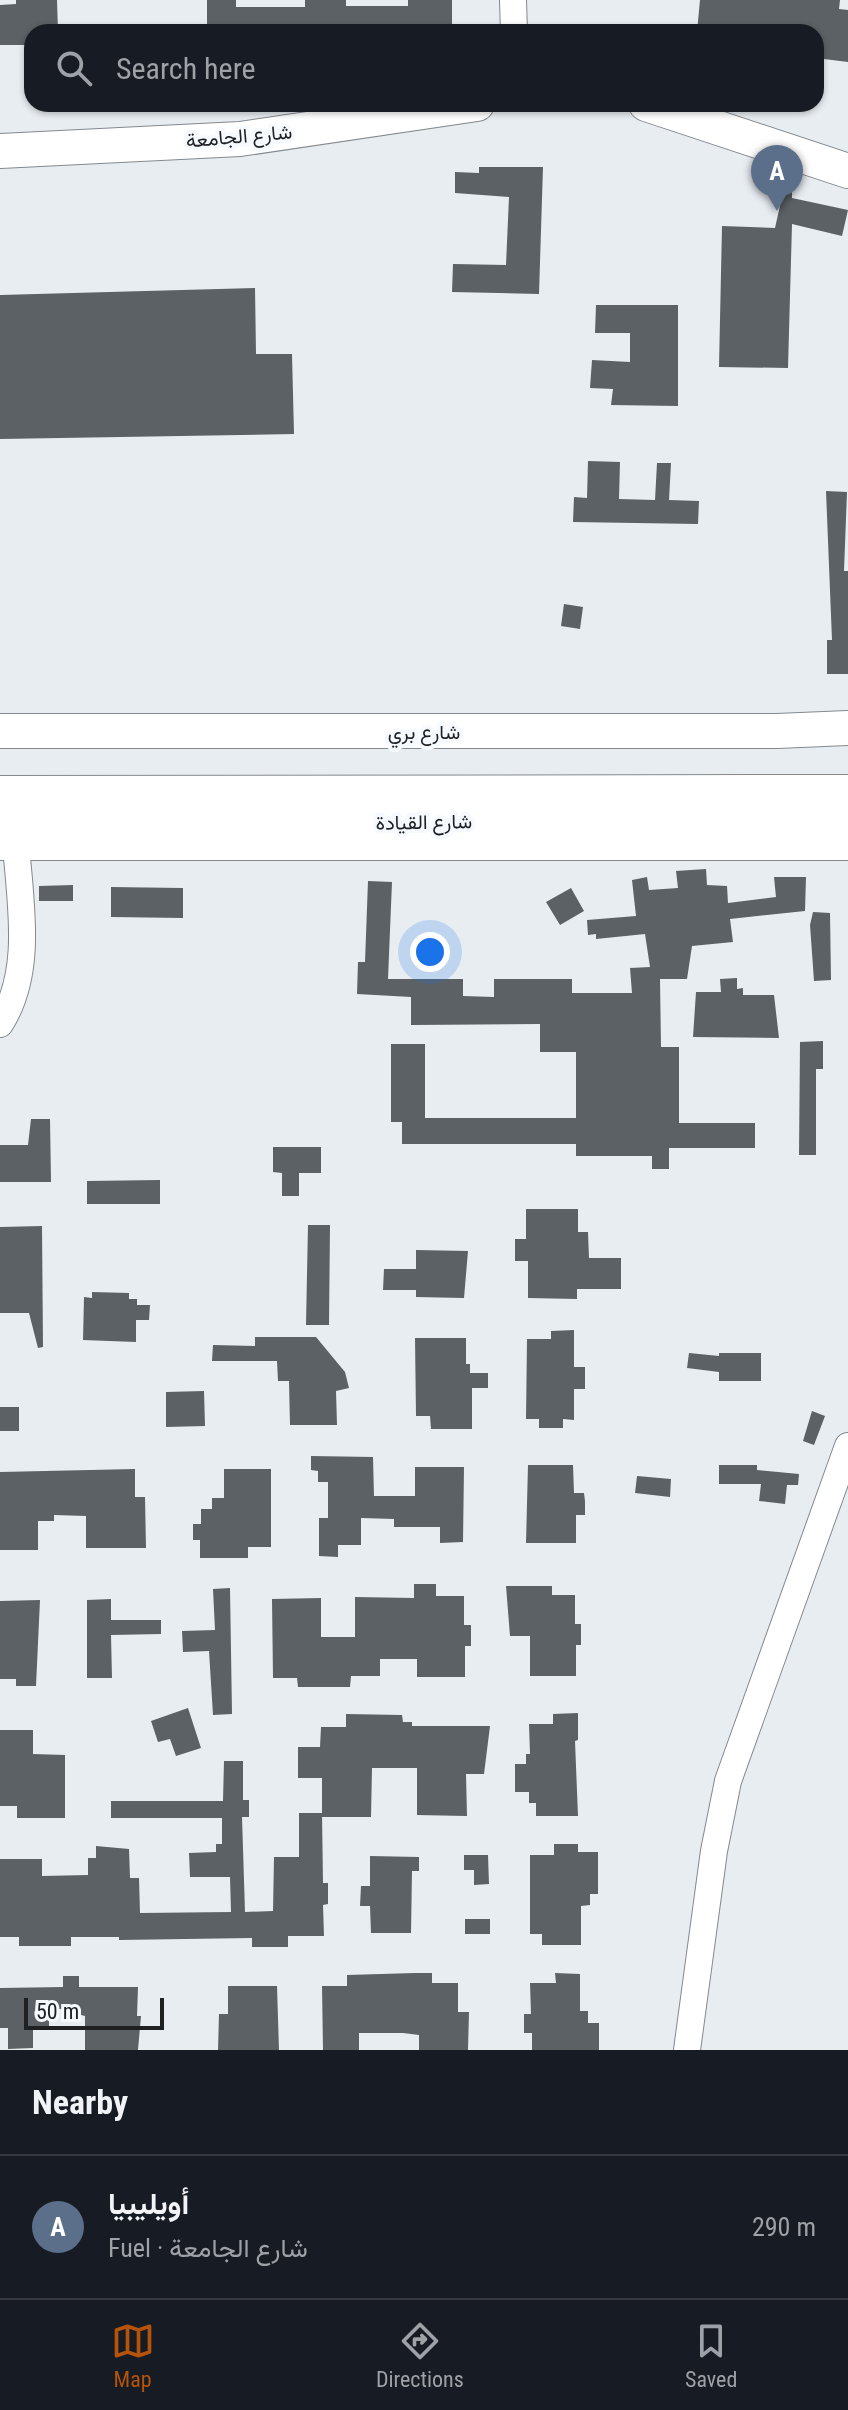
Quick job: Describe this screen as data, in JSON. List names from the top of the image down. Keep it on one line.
{"streets":{"main road":["شارع الجامعة","شارع بري","شارع القيادة"]},"scale_bar":"50 m","page":{"search":"Search here","pins":"A","scale":"50 m","heading":"Nearby","list":[{"mark":"A","name":"أويليبيا","note":"Fuel · شارع الجامعة","value":"290 m"}],"nav":["Map","Directions","Saved"]}}
